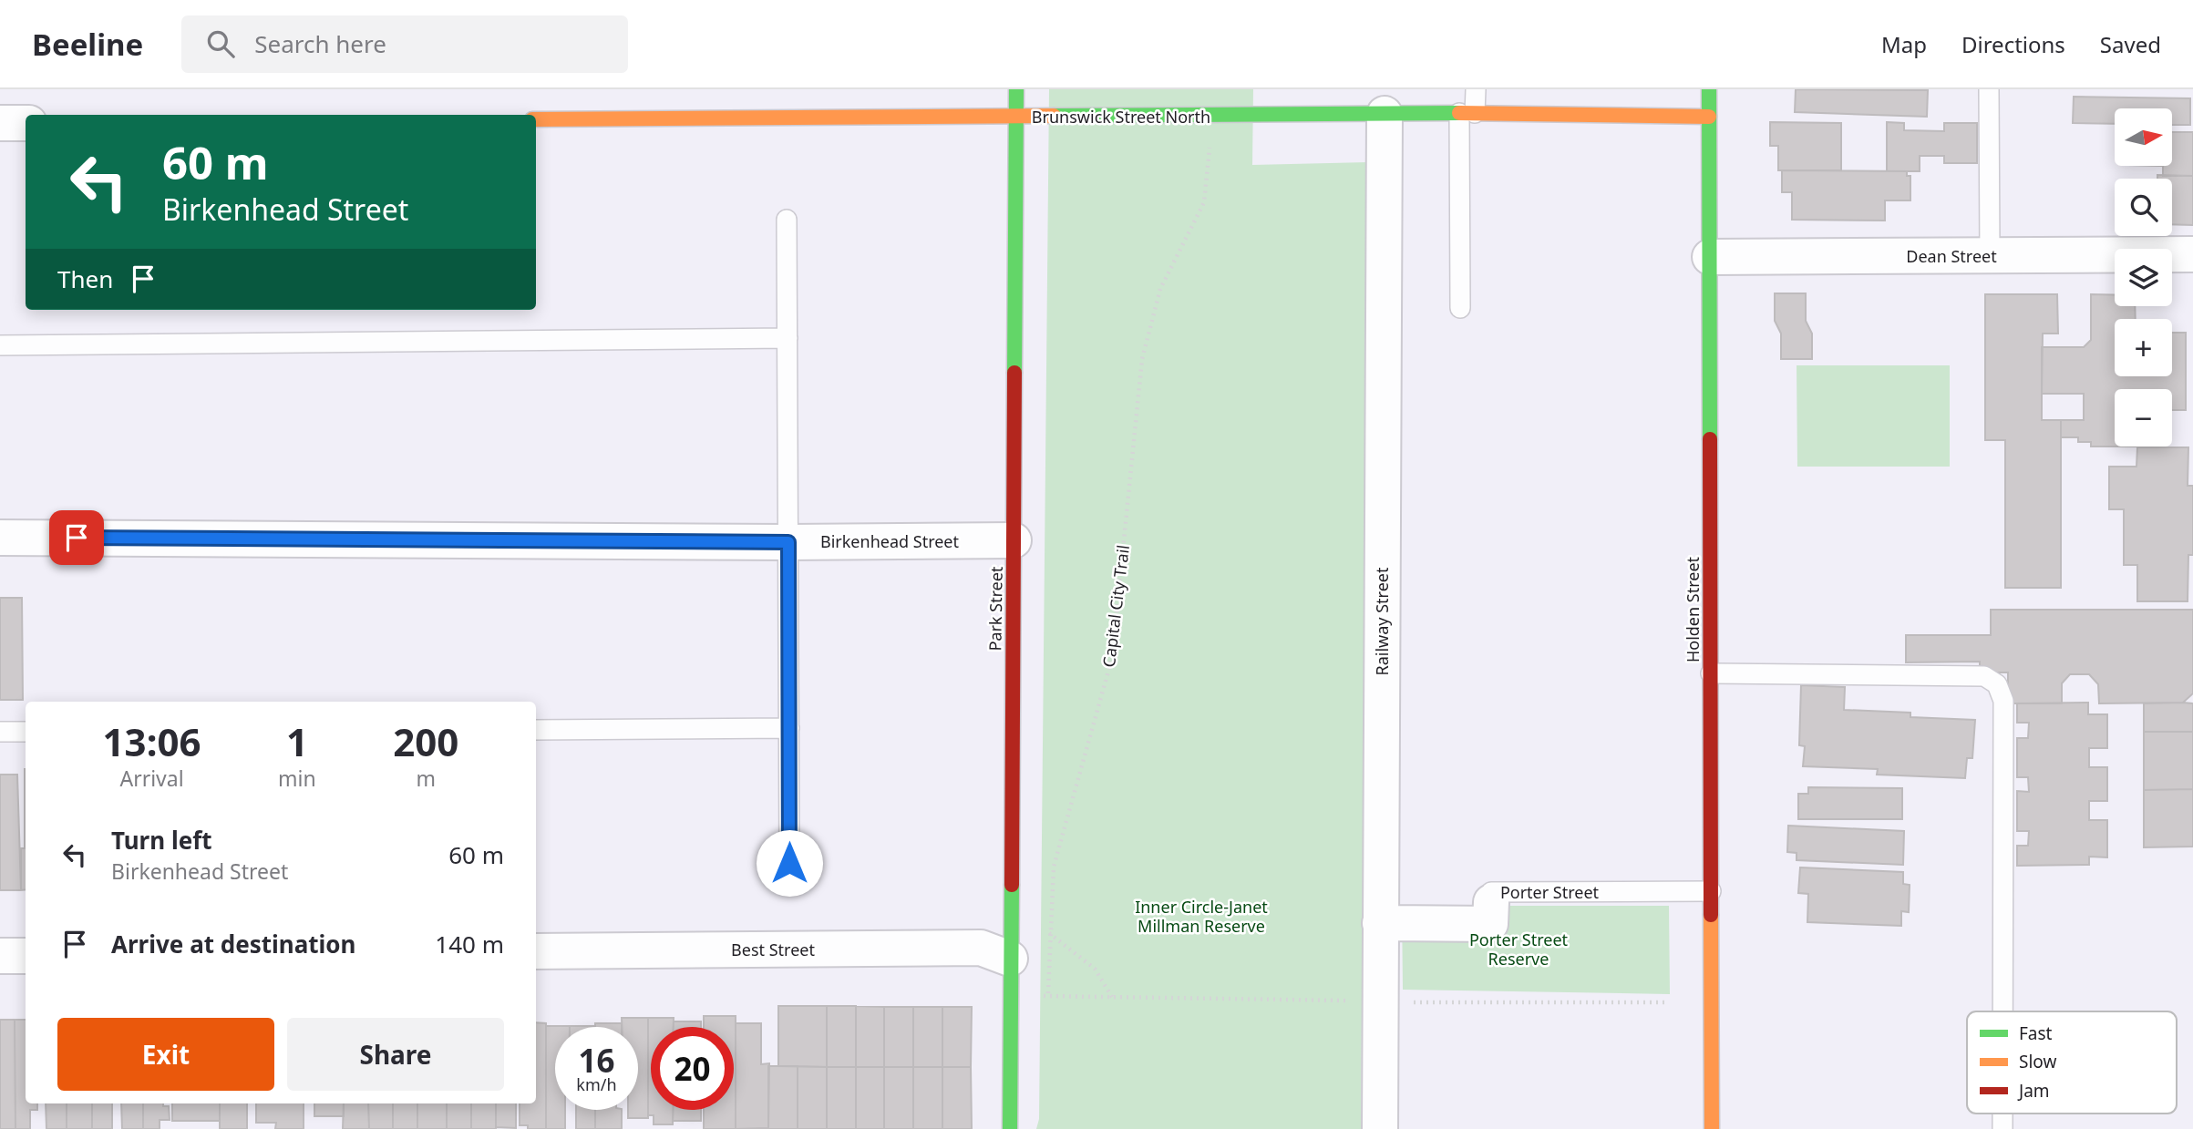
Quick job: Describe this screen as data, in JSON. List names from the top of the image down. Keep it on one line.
{"streets":{"street":["Brunswick Street North","Dean Street","Birkenhead Street","Park Street","Holden Street","Railway Street","Porter Street","Best Street"],"path":["Capital City Trail"]},"crossings":[["Brunswick Street North","Capital City Trail"],["Brunswick Street North","Park Street"],["Brunswick Street North","Holden Street"],["Brunswick Street North","Railway Street"],["Dean Street","Holden Street"],["Birkenhead Street","Park Street"],["Park Street","Best Street"],["Holden Street","Porter Street"],["Railway Street","Porter Street"]],"parks":["Inner Circle-Janet Millman Reserve","Porter Street Reserve"],"legend":["Fast","Slow","Jam"],"north":"right","page":{"header":"Beeline","search":"Search here","nav":["Map","Directions","Saved"],"map_buttons":["+","−"],"turn":["60 m","Birkenhead Street"],"then":"Then","eta":["13:06","Arrival","1","min","200","m"],"list":[{"name":"Turn left","note":"Birkenhead Street","value":"60 m"},{"name":"Arrive at destination","value":"140 m"}],"buttons":["Exit","Share"],"speed":"16 km/h","limit":"20"}}
